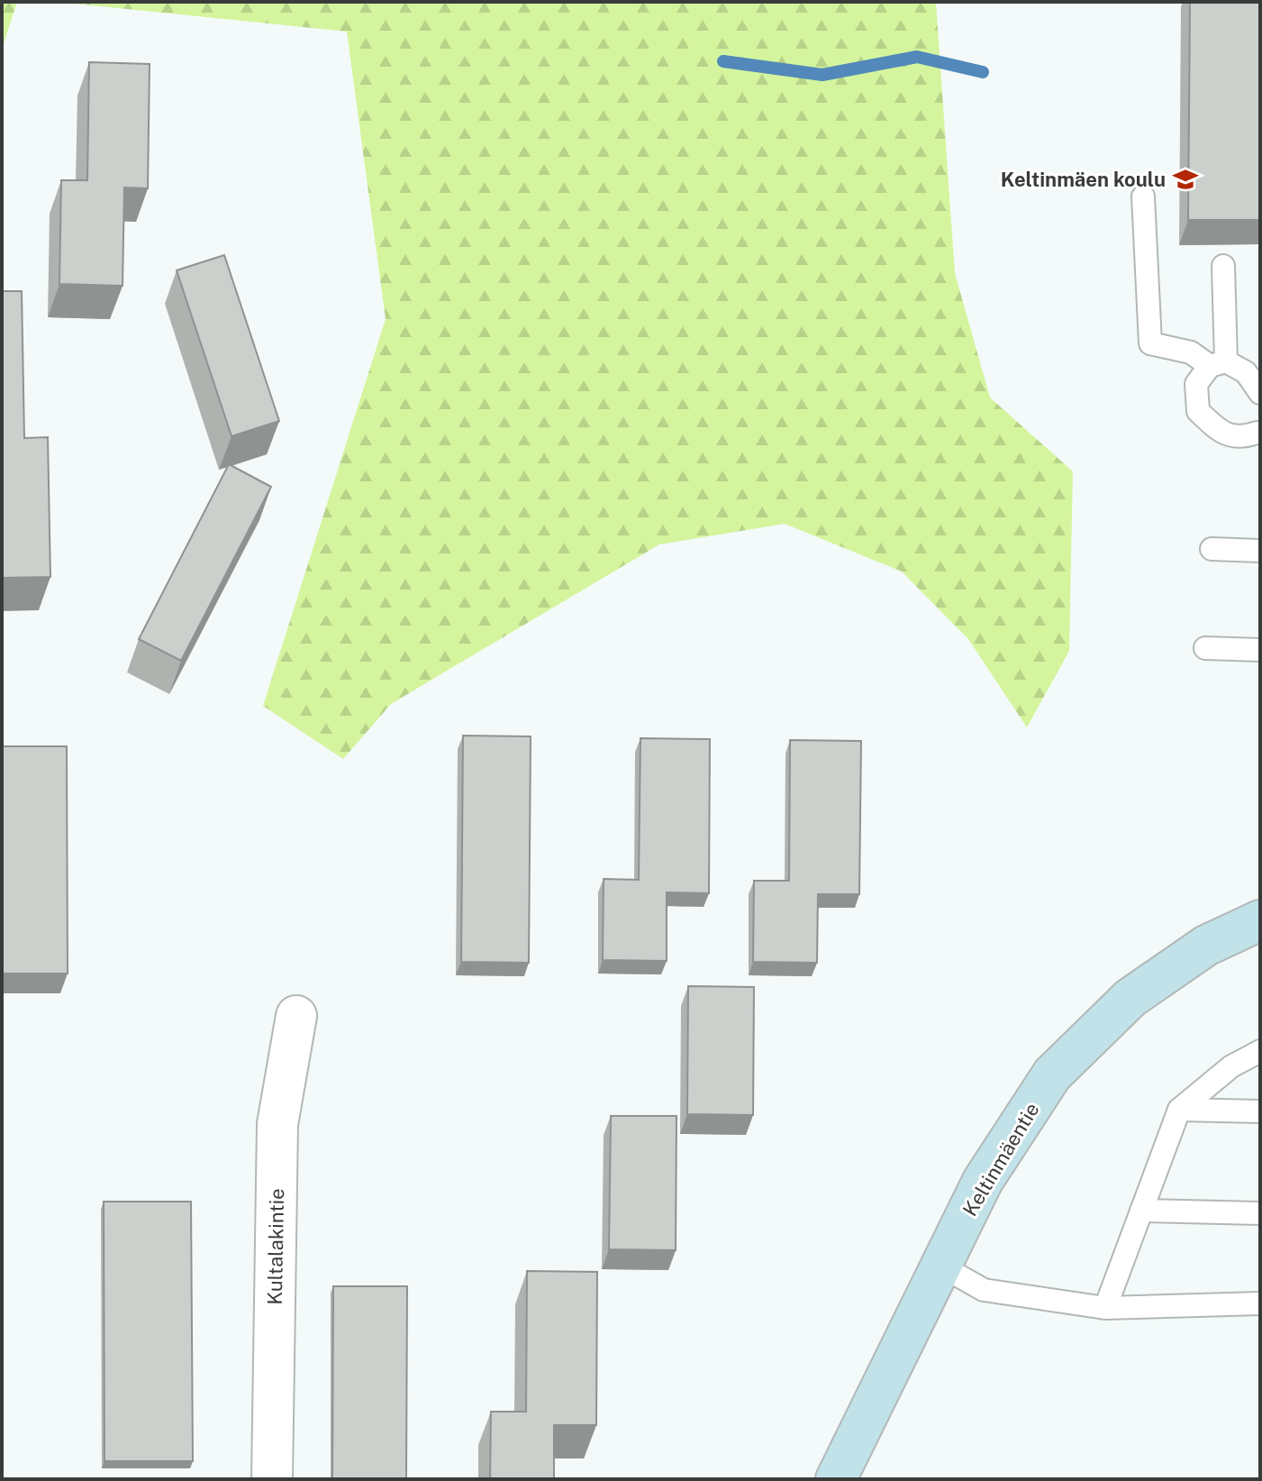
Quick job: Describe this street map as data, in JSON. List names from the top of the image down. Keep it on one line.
{"streets":{"main road":["Keltinmäentie"],"street":["Kultalakintie"]},"places":{"school or university":["Keltinmäen koulu"]}}
